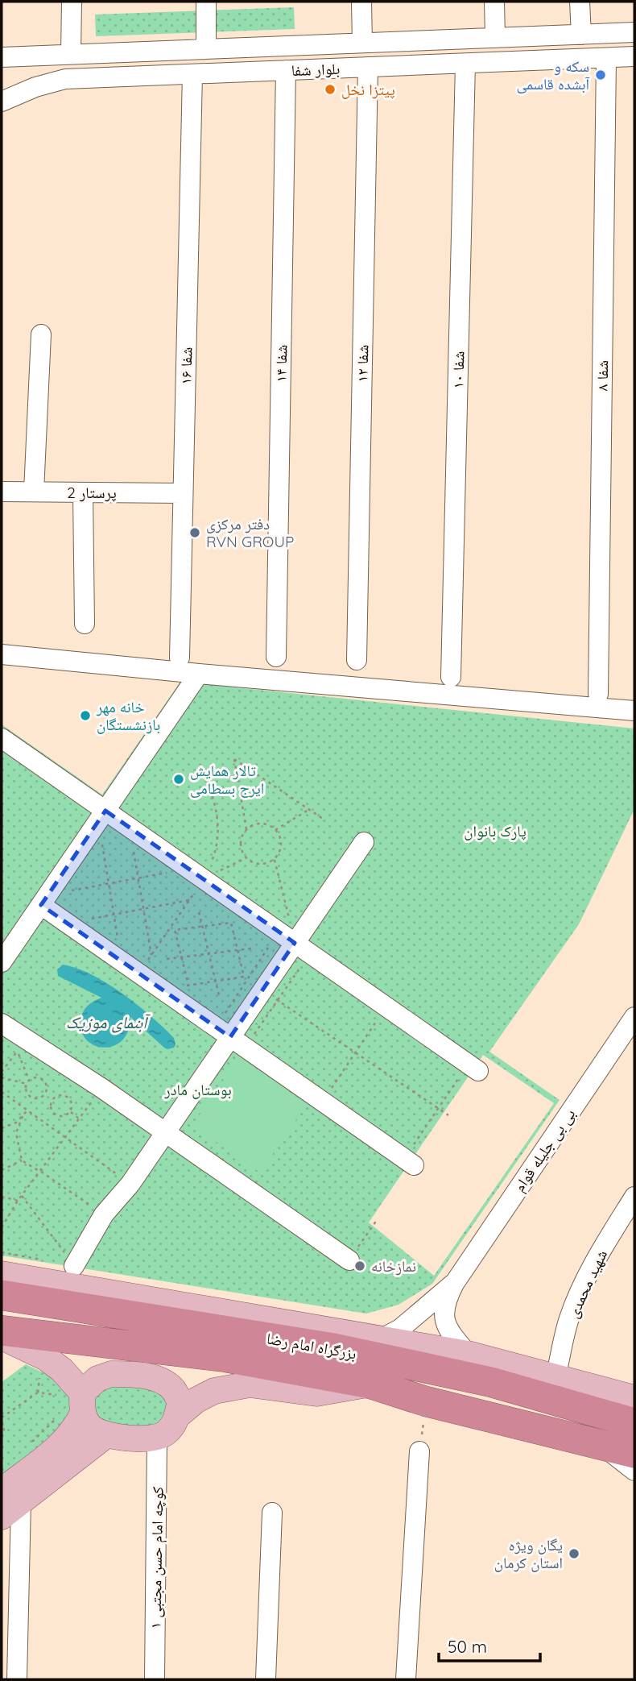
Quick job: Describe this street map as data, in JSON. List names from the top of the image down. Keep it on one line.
{"streets":{"highway":["بزرگراه امام رضا"],"street":["بلوار شفا","شفا ۱۴","شفا ۱۲","شفا ۱۶","شفا ۱۰","شفا ۸","پرستار 2","بی بی جلیله قوام","شهید محمدی","کوچه امام حسن مجتبی ۱"]},"crossings":[["بلوار شفا","شفا ۱۴"],["بلوار شفا","شفا ۱۲"],["بلوار شفا","شفا ۱۶"],["بلوار شفا","شفا ۱۰"],["بلوار شفا","شفا ۸"],["شفا ۱۶","پرستار 2"]],"water":["آبنمای موزیک"],"parks":["پارک بانوان","بوستان مادر"],"places":["سکه و آبشده قاسمی","پیتزا نخل","دفتر مرکزی RVN GROUP","خانه مهر بازنشستگان","تالار همایش ایرج بسطامی","نمازخانه","یگان ویژه استان کرمان"],"scale_bar":"50 m"}
